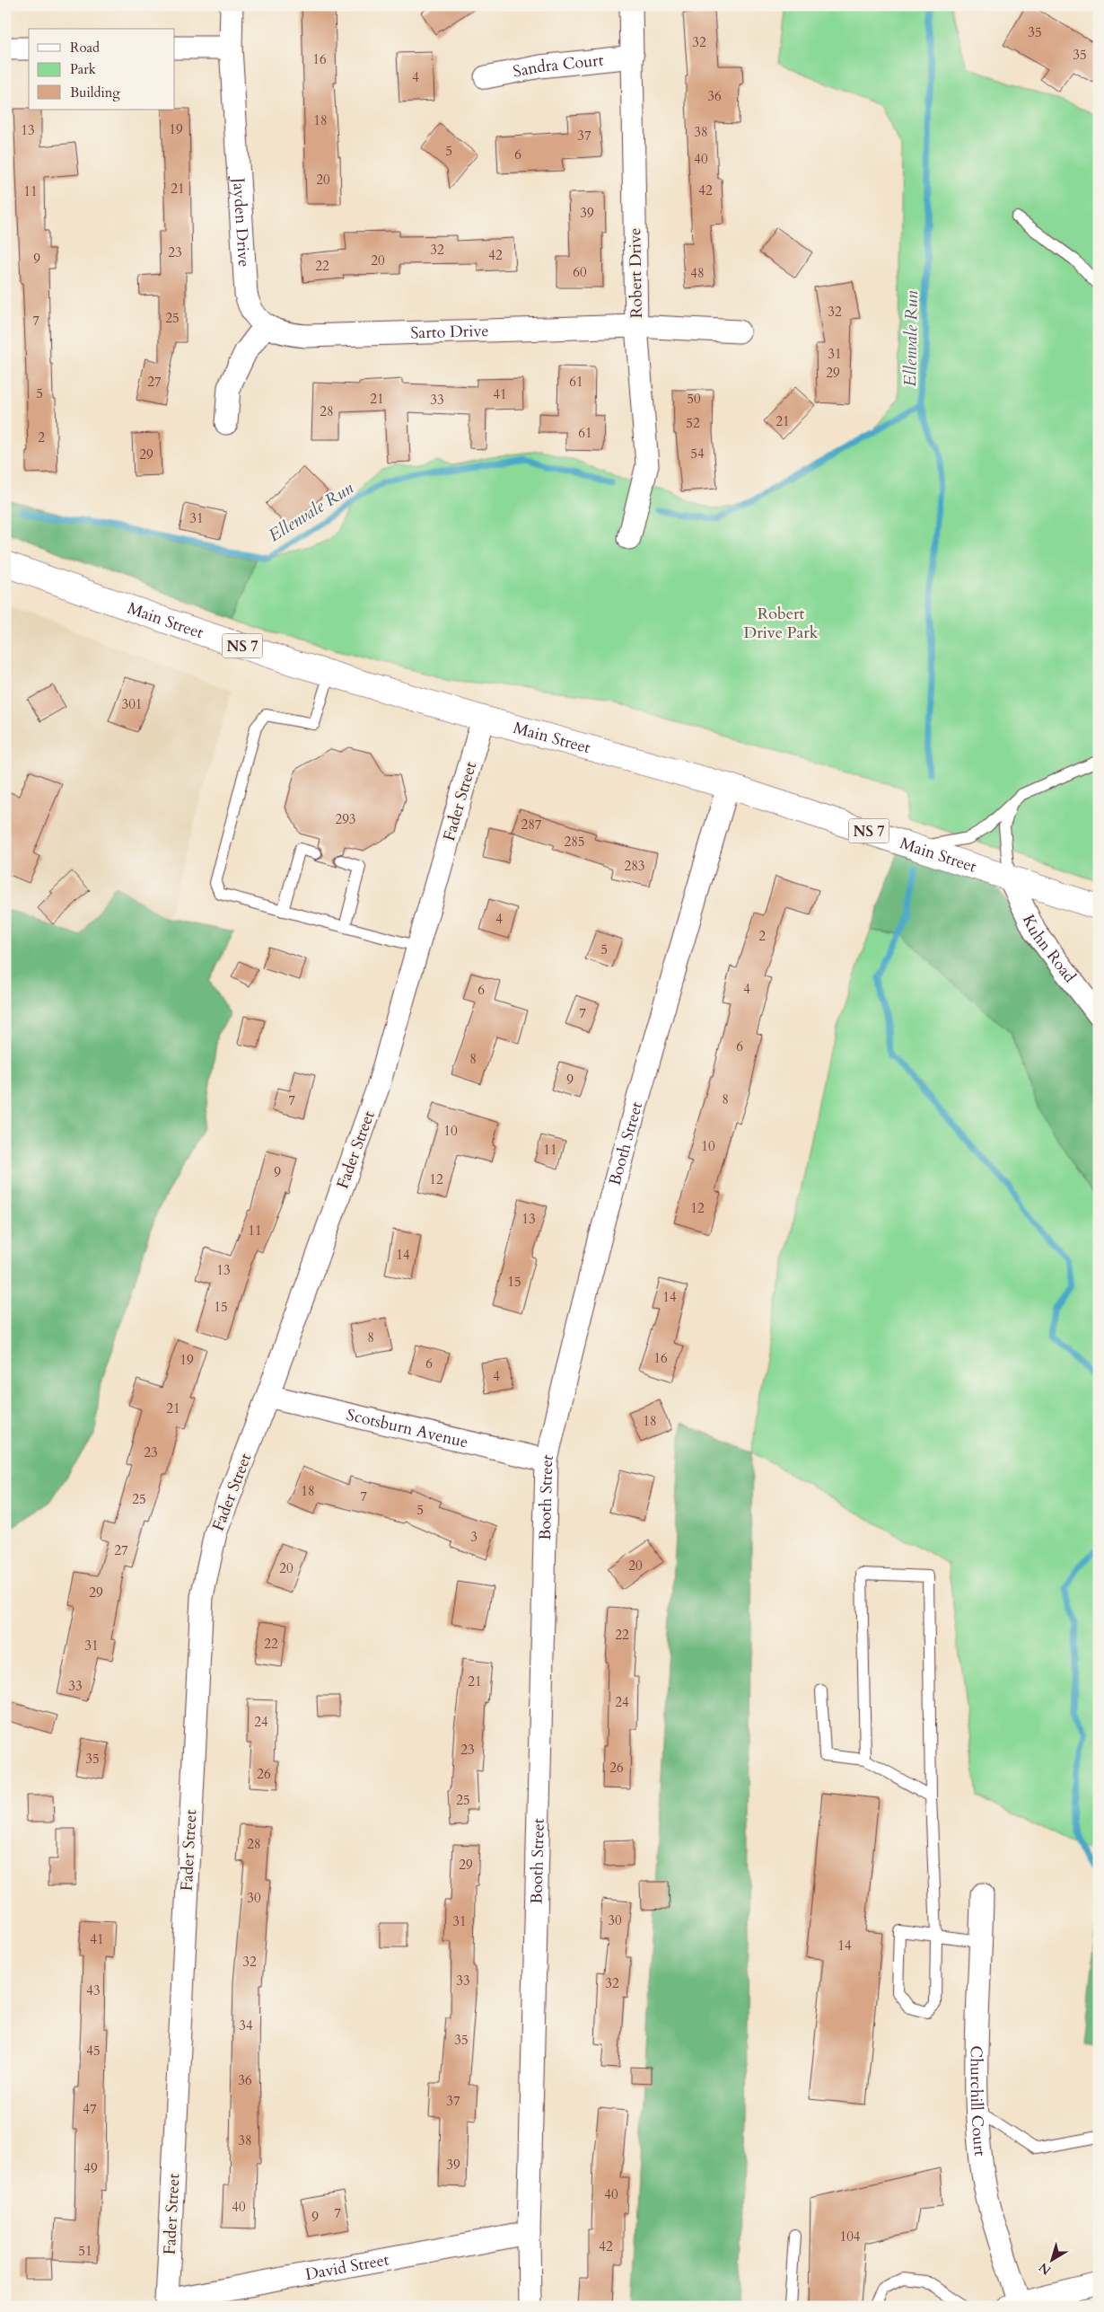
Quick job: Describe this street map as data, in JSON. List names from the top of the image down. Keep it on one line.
{"streets":{"main road":["Main Street","NS 7"],"street":["Sandra Court","Jayden Drive","Robert Drive","Sarto Drive","Fader Street","Kuhn Road","Booth Street","Scotsburn Avenue","Churchill Court","David Street"]},"crossings":[["Sandra Court","Robert Drive"],["Jayden Drive","Sarto Drive"],["Robert Drive","Sarto Drive"],["Main Street","Fader Street"],["Main Street","Kuhn Road"],["Main Street","Booth Street"],["Fader Street","Scotsburn Avenue"],["Fader Street","David Street"],["Booth Street","Scotsburn Avenue"],["Booth Street","David Street"]],"water":["Ellenvale Run"],"parks":["Robert Drive Park"],"house_numbers":["35","32","35","16","4","36","18","19","13","38","37","5","6","40","20","21","42","11","39","32","23","42","9","20","22","60","48","32","25","7","31","29","27","61","5","41","21","50","33","28","21","52","61","2","54","29","31","301","293","287","285","283","4","2","5","4","6","7","6","8","9","8","7","10","10","11","9","12","12","13","11","14","13","15","14","15","8","16","19","6","4","21","18","23","18","7","25","5","3","27","20","20","29","22","22","31","21","33","24","24","23","35","26","26","25","28","29","30","30","31","41","14","32","33","32","43","34","35","45","36","37","47","38","39","49","40","40","7","9","104","42","51"],"legend":["Road","Park","Building"],"north":"bottom left"}
